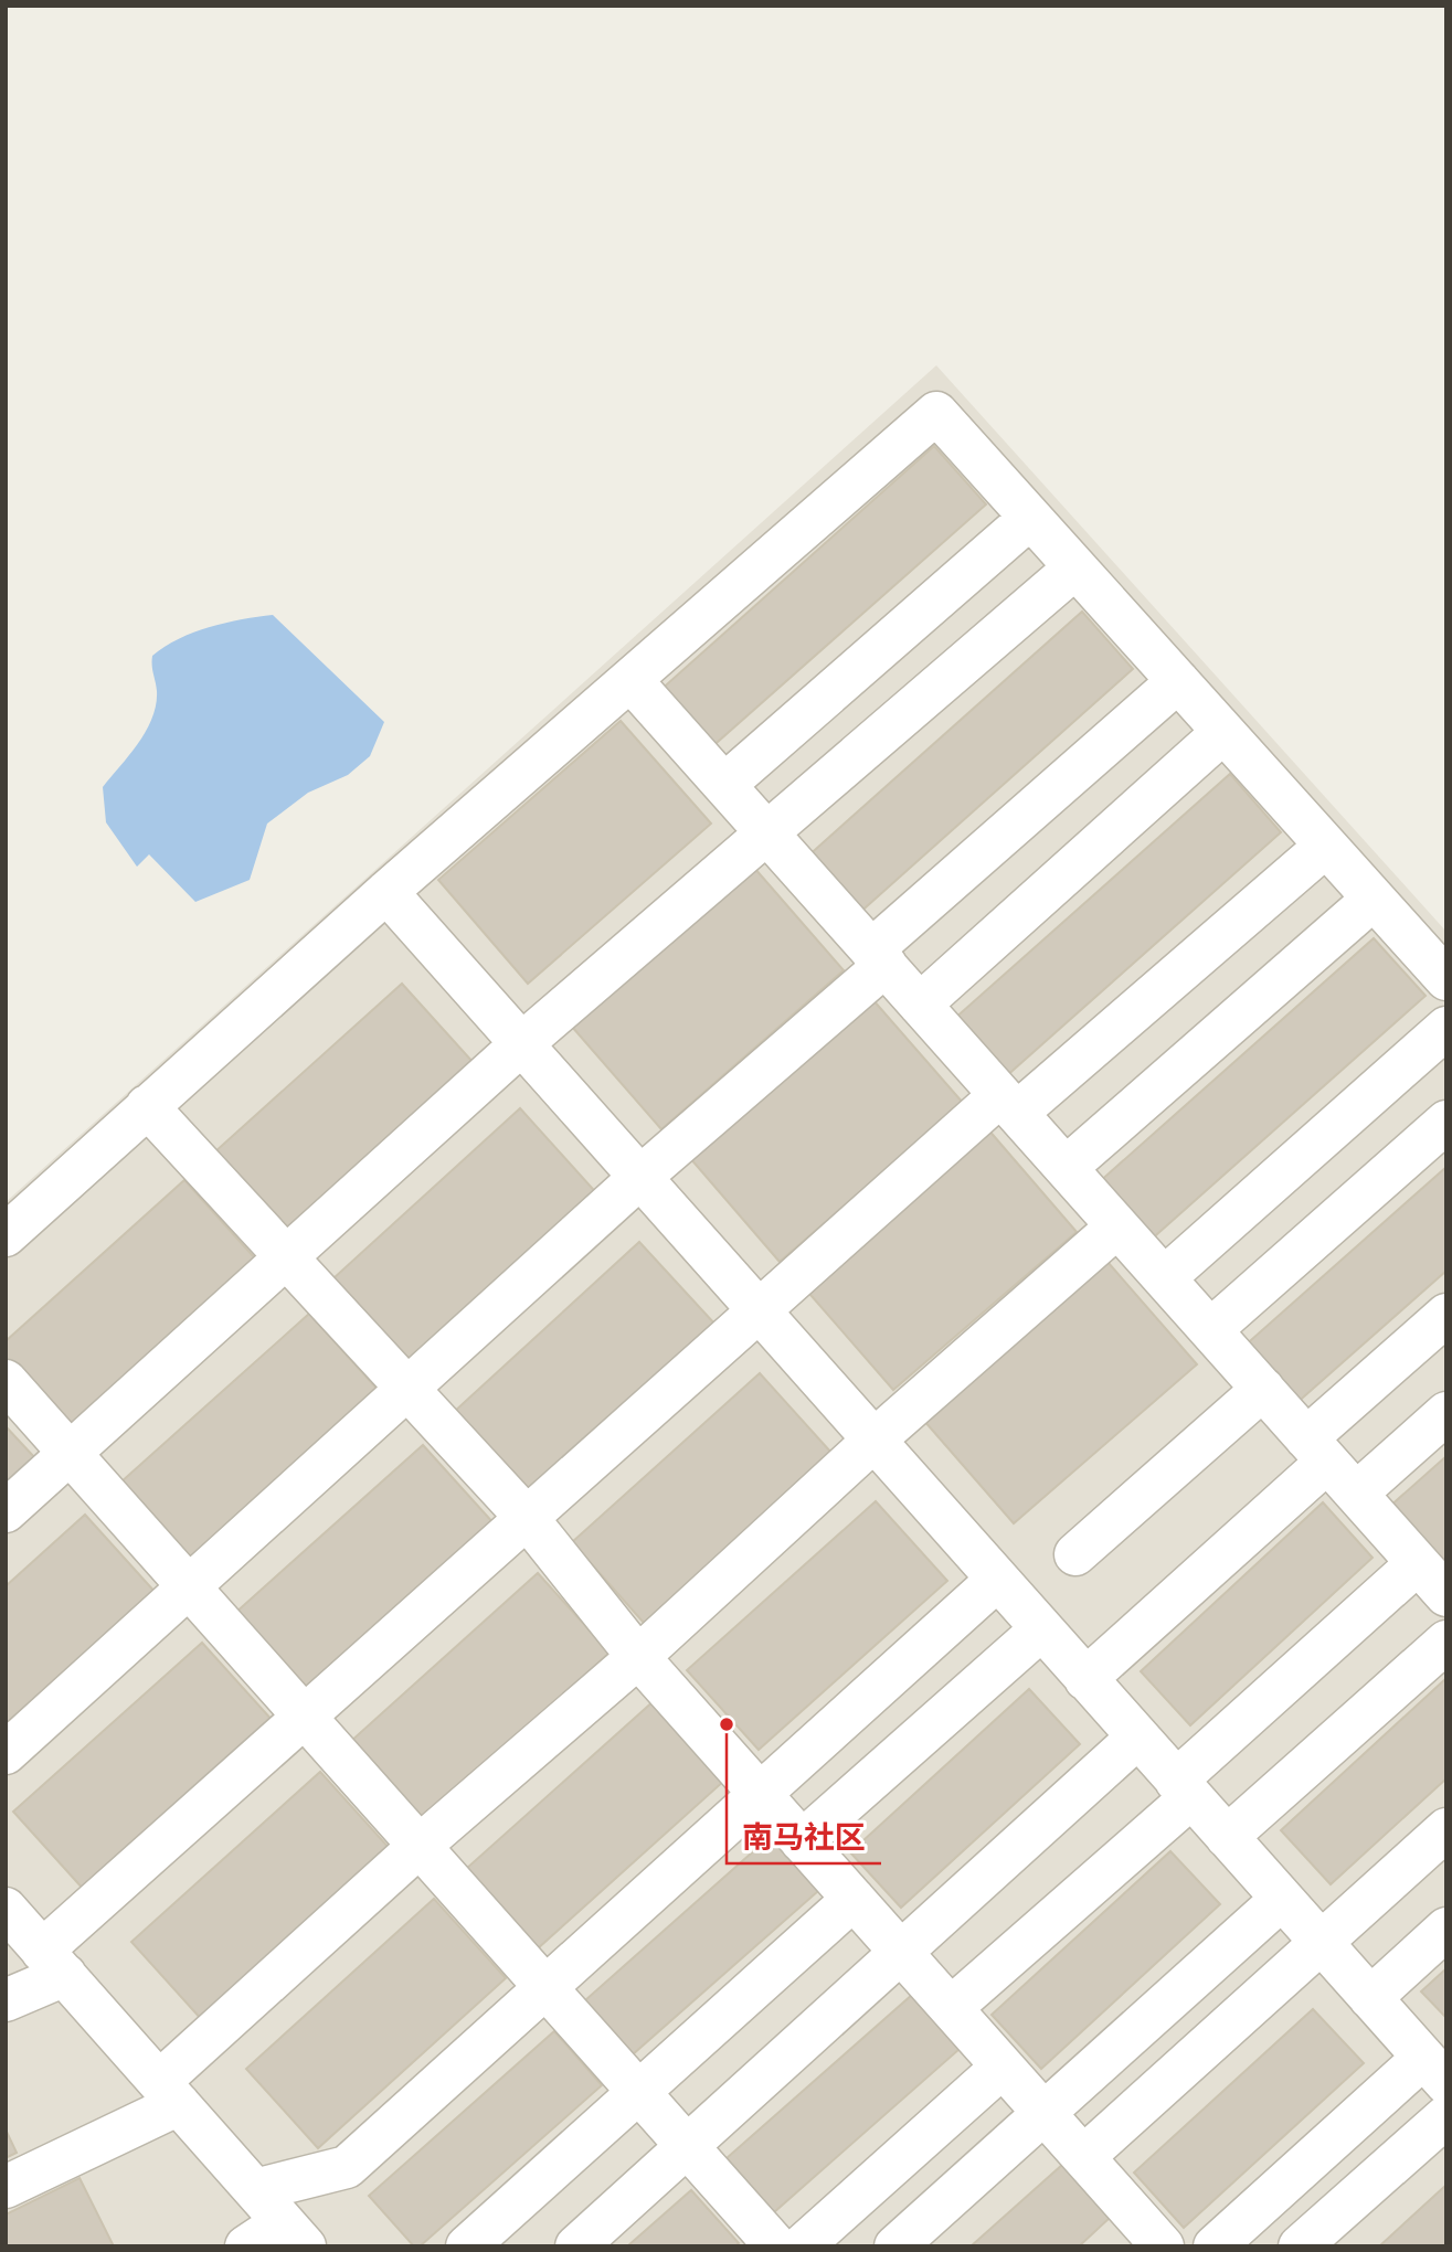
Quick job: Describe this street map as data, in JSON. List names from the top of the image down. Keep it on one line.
{"places":["南马社区"]}
